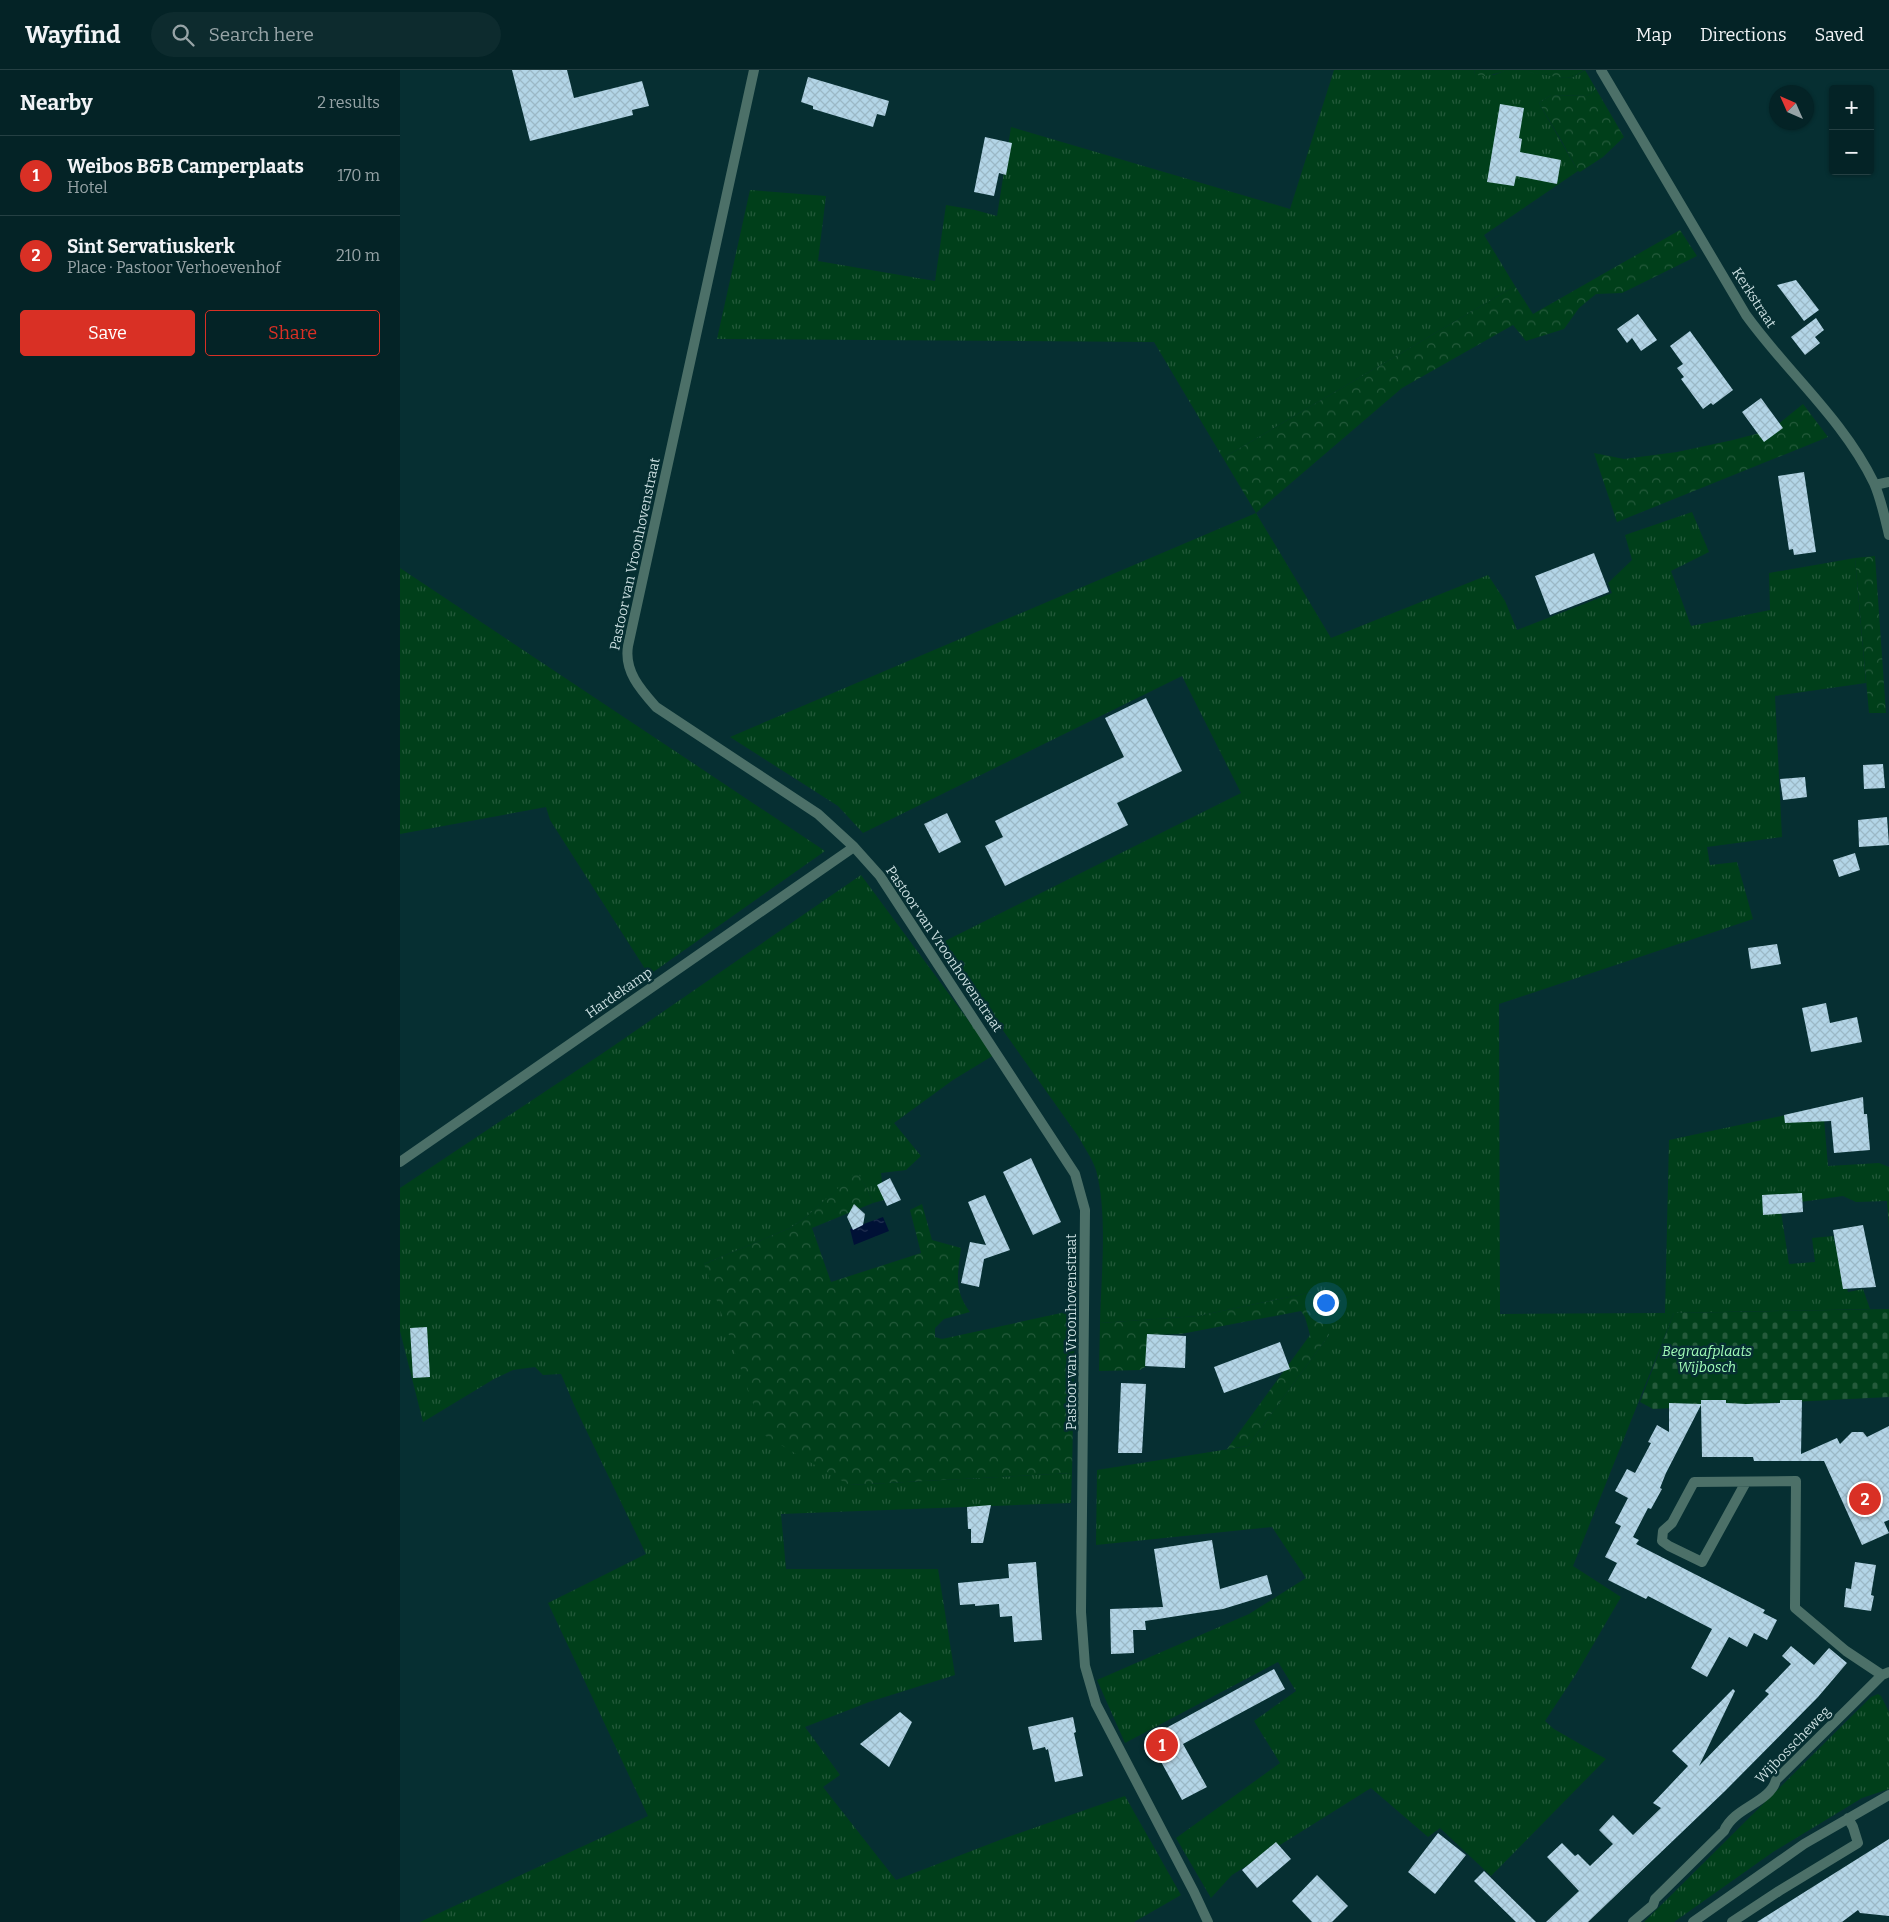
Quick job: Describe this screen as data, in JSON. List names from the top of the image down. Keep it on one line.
{"streets":{"street":["Kerkstraat","Pastoor van Vroonhovenstraat","Hardekamp","Wijbosscheweg"]},"crossings":[["Pastoor van Vroonhovenstraat","Hardekamp"]],"parks":["Begraafplaats Wijbosch"],"north":"top left","page":{"header":"Wayfind","search":"Search here","nav":["Map","Directions","Saved"],"heading":["Nearby","2 results"],"map_buttons":["+","−"],"list":[{"mark":"1","name":"Weibos B&B Camperplaats","note":"Hotel","value":"170 m"},{"mark":"2","name":"Sint Servatiuskerk","note":"Place · Pastoor Verhoevenhof","value":"210 m"}],"buttons":["Save","Share"],"pins":["2","1"]}}
